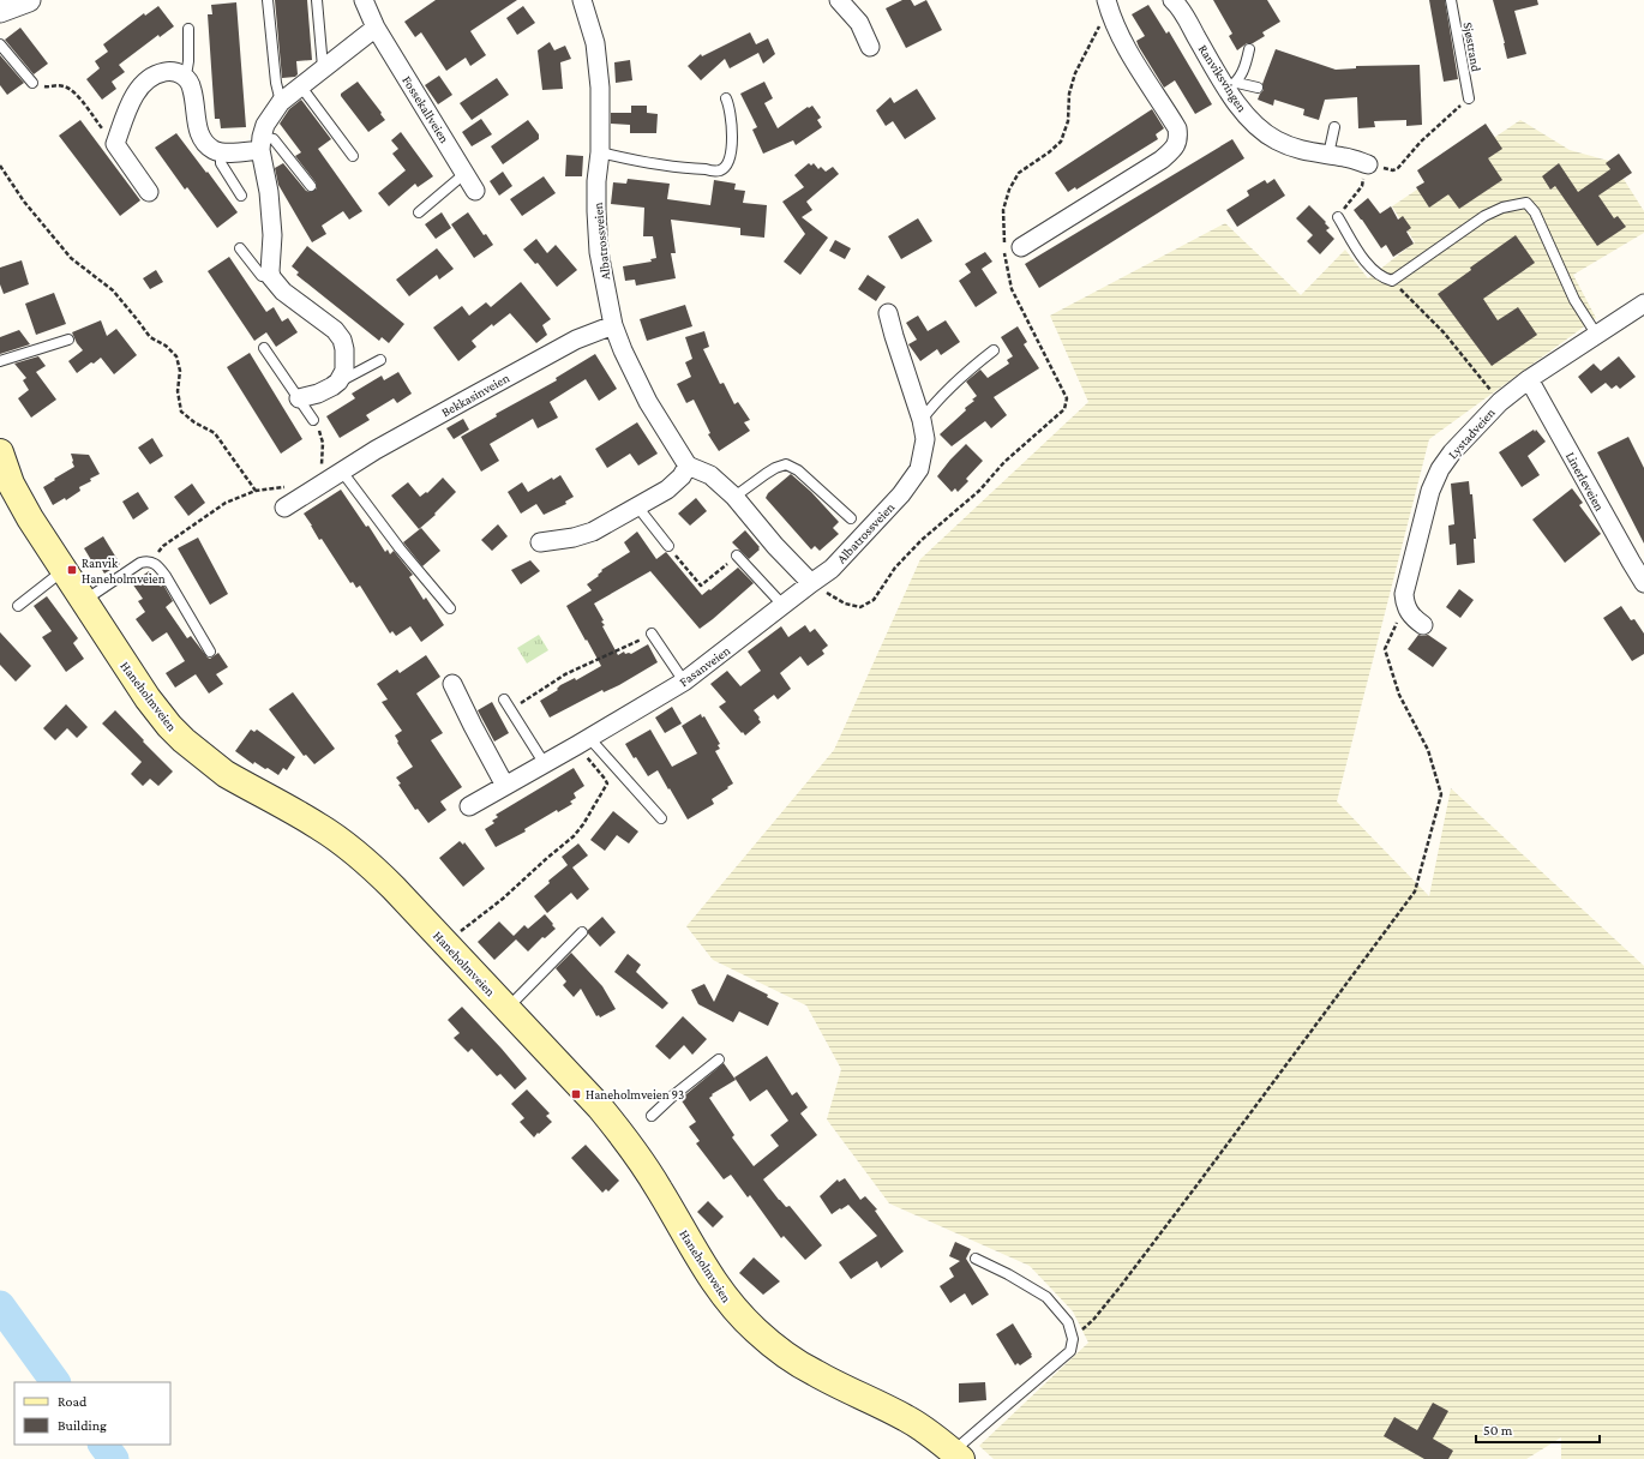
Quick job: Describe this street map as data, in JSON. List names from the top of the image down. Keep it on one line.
{"streets":{"main road":["Haneholmveien"],"street":["Ranviksvingen","Fossekallveien","Albatrossveien","Bekkasinveien","Lystadveien","Linerleveien","Fasanveien"],"lane":["Sjøstrand"]},"crossings":[["Albatrossveien","Bekkasinveien"],["Albatrossveien","Fasanveien"],["Lystadveien","Linerleveien"]],"places":{"transit":["Ranvik Haneholmveien","Haneholmveien 93"]},"legend":["Road","Building"],"scale_bar":"50 m"}
